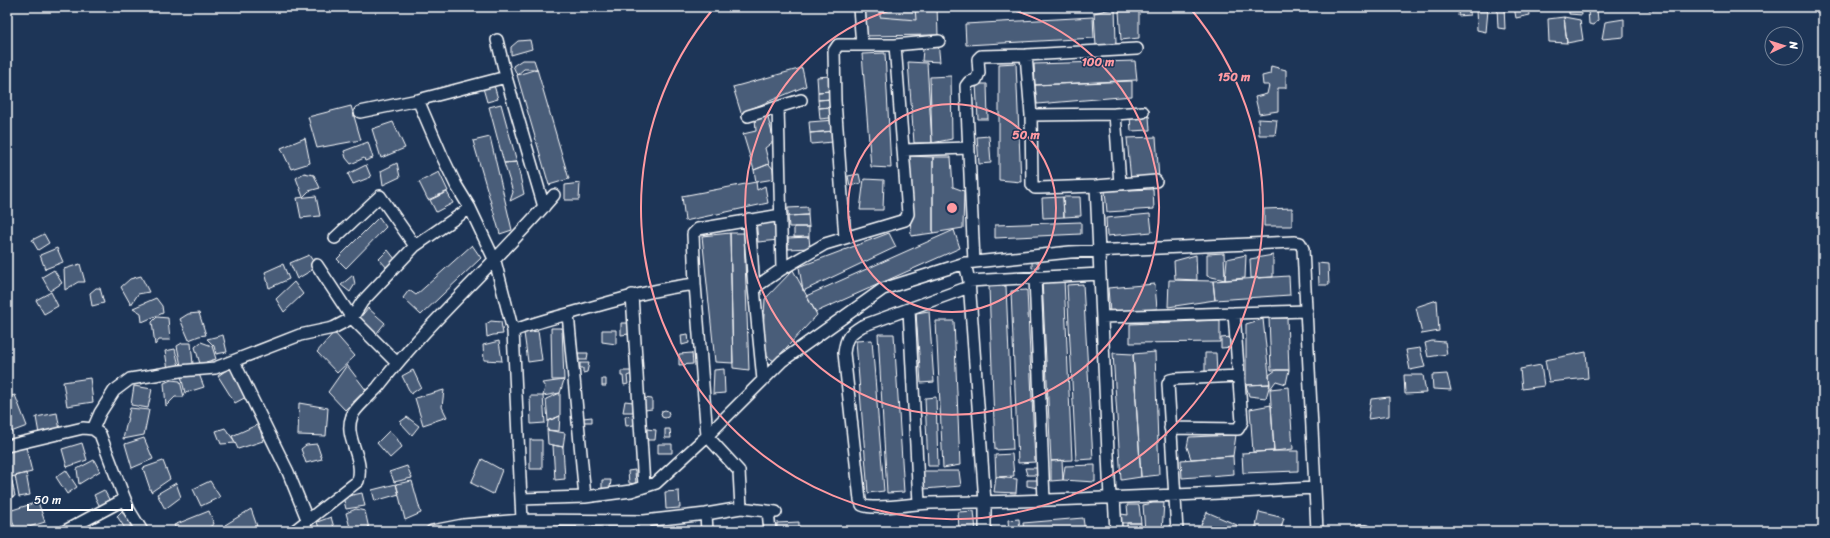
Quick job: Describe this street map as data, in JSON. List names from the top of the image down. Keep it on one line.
{"scale_bar":"50 m","north":"right","rings":["100 m","150 m","50 m"]}
